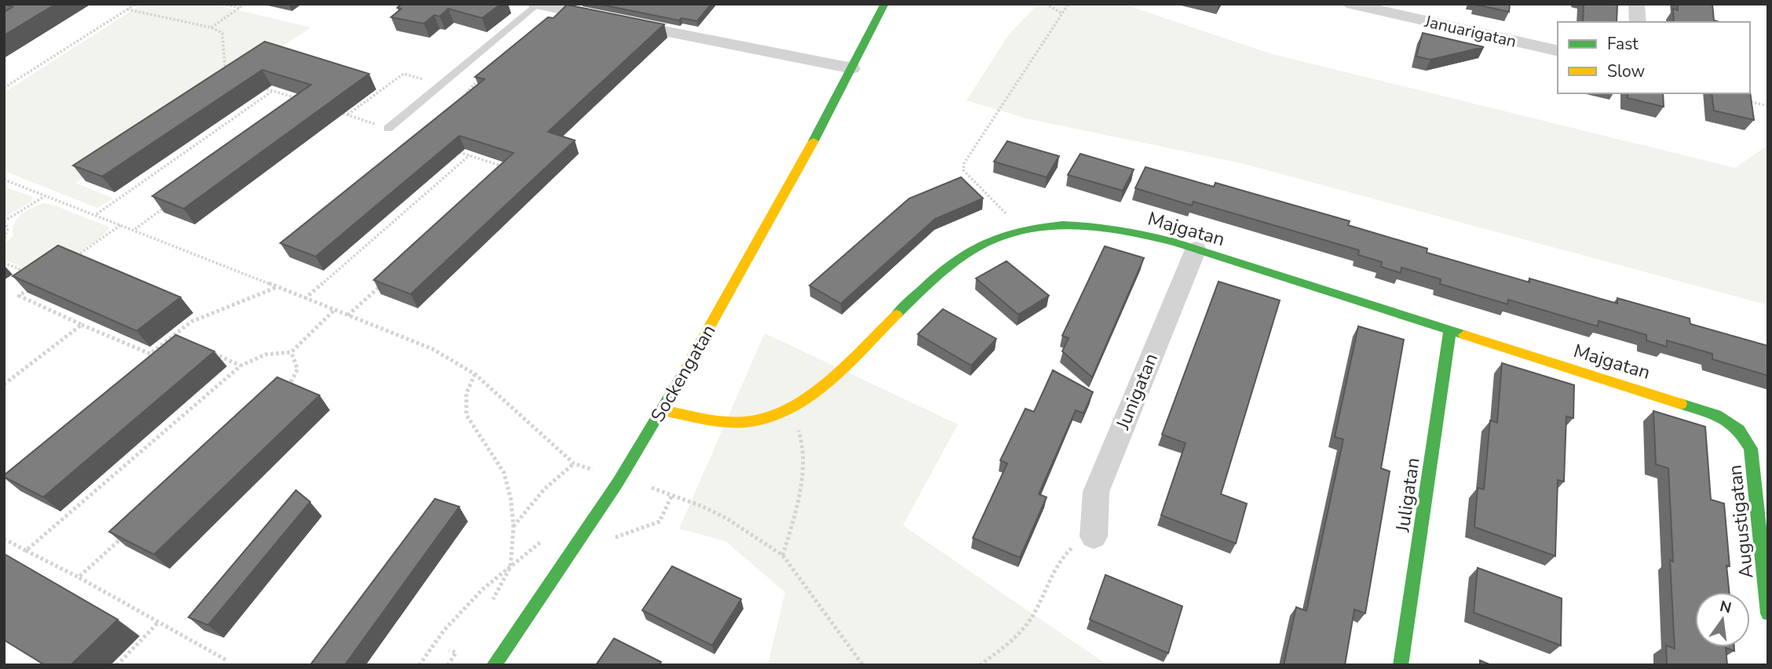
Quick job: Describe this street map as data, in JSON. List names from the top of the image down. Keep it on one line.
{"streets":{"street":["Januarigatan","Majgatan","Sockengatan","Junigatan","Juligatan","Augustigatan"]},"crossings":[["Majgatan","Sockengatan"],["Majgatan","Junigatan"],["Majgatan","Juligatan"],["Majgatan","Augustigatan"]],"legend":["Fast","Slow"],"north":"top"}
